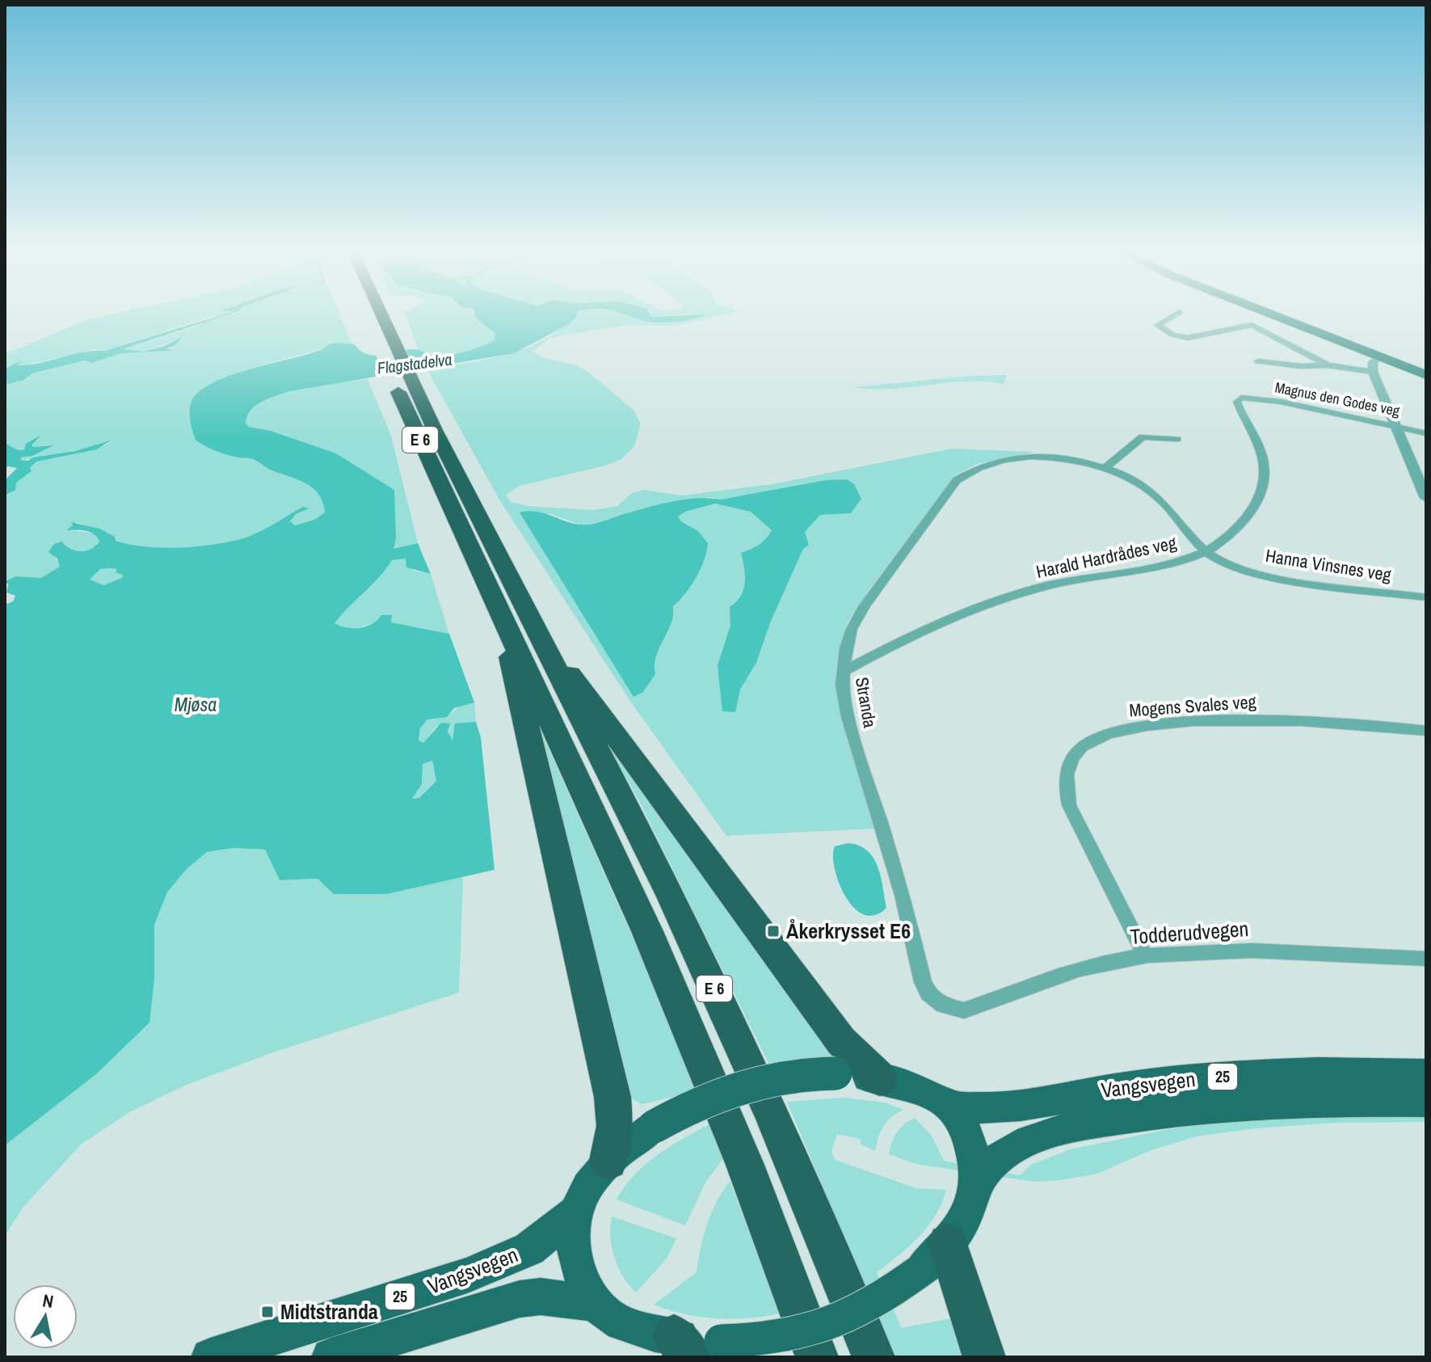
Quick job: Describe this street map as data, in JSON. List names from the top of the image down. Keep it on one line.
{"streets":{"highway":["E 6","25","Vangsvegen"],"street":["Magnus den Godes veg","Harald Hardrådes veg","Hanna Vinsnes veg","Stranda","Mogens Svales veg","Todderudvegen"]},"crossings":[["Magnus den Godes veg","Harald Hardrådes veg"],["E 6","25"],["Harald Hardrådes veg","Hanna Vinsnes veg"],["Harald Hardrådes veg","Stranda"],["Hanna Vinsnes veg","Stranda"],["Stranda","Todderudvegen"],["Mogens Svales veg","Todderudvegen"],["25","Vangsvegen"]],"water":["Flagstadelva","Mjøsa"],"places":{"transit":["Åkerkrysset E6","Midtstranda"]},"north":"top"}
